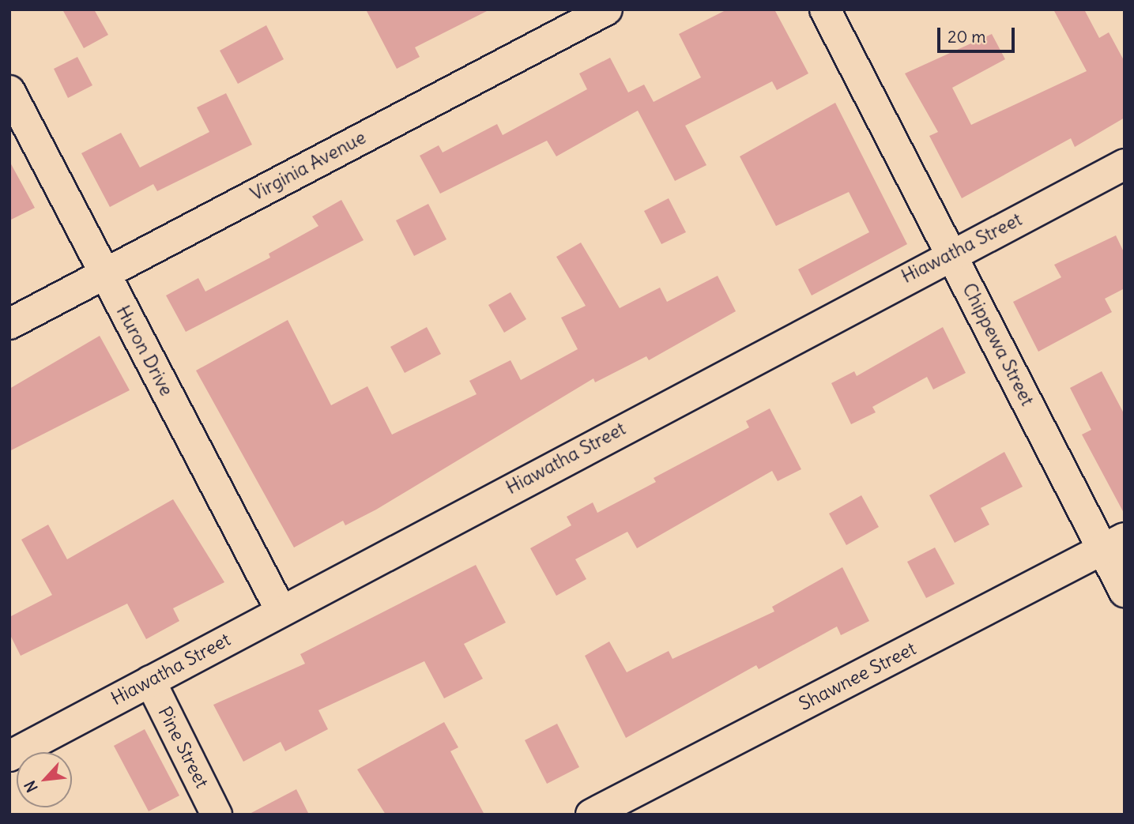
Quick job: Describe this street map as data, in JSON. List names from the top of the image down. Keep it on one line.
{"streets":{"street":["Virginia Avenue","Hiawatha Street","Chippewa Street","Huron Drive","Shawnee Street","Pine Street"]},"crossings":[["Virginia Avenue","Huron Drive"],["Hiawatha Street","Chippewa Street"],["Hiawatha Street","Huron Drive"],["Hiawatha Street","Pine Street"],["Chippewa Street","Shawnee Street"]],"scale_bar":"20 m","north":"bottom left"}
